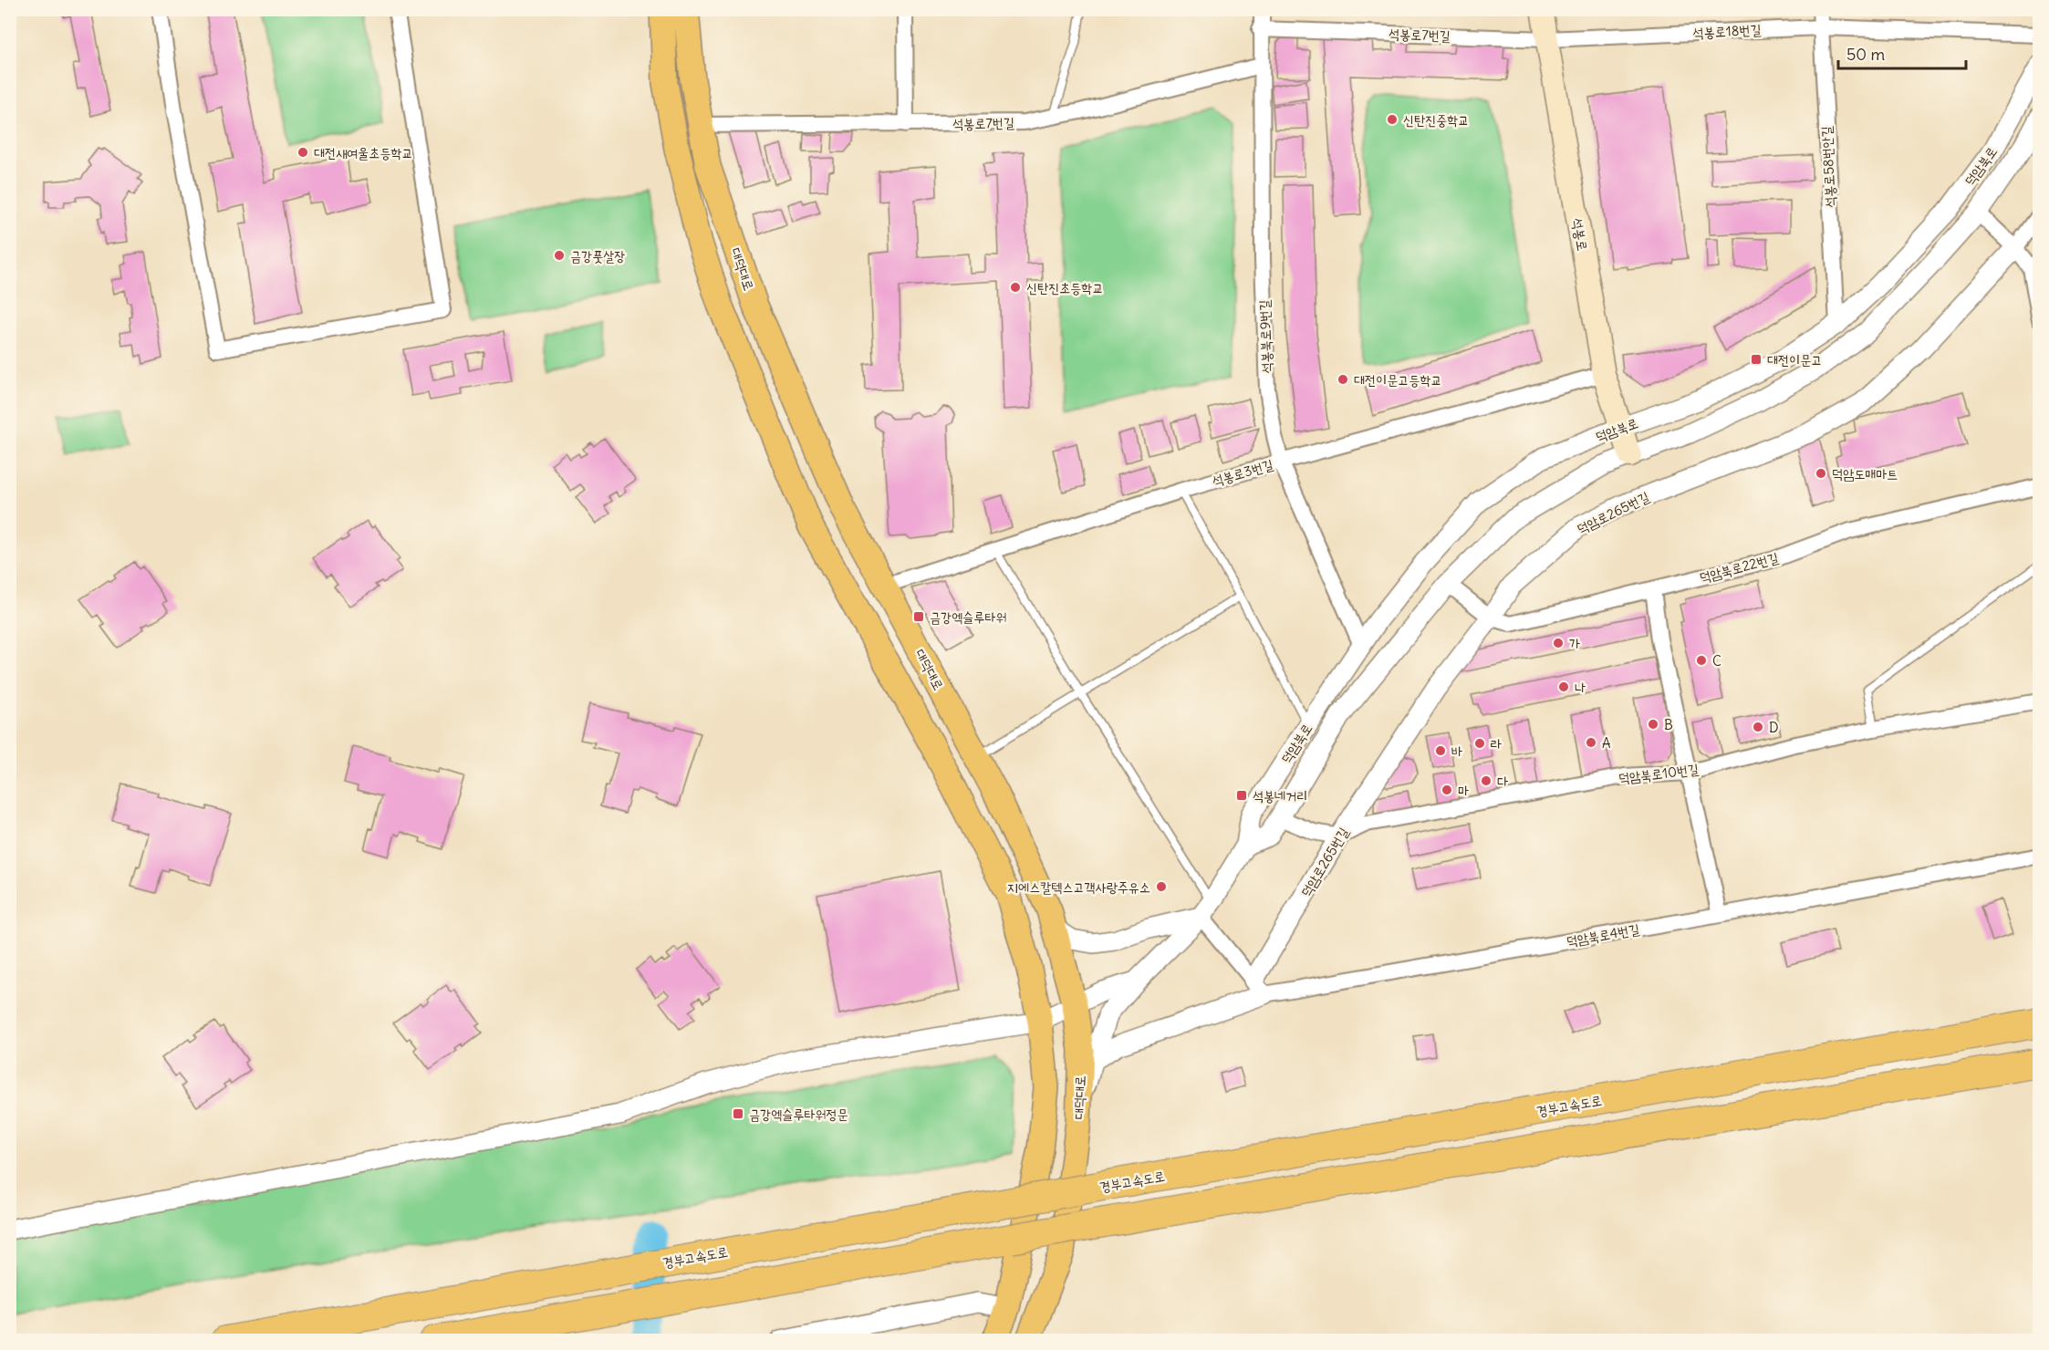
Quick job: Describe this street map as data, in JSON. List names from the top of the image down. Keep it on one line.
{"streets":{"highway":["경부고속도로"],"main road":["석봉로","대덕대로"],"street":["석봉로18번길","석봉로7번길","덕암북로","석봉로58번안길","석봉북로9번길","석봉로3번길","덕암로265번길","덕암북로22번길","덕암북로10번길","덕암북로4번길"]},"crossings":[["석봉로18번길","석봉로7번길"],["석봉로18번길","석봉로58번안길"],["석봉로18번길","석봉로"],["석봉로7번길","석봉로"],["석봉로7번길","대덕대로"],["석봉로7번길","석봉북로9번길"],["덕암북로","석봉로58번안길"],["덕암북로","석봉로"],["덕암북로","대덕대로"],["덕암북로","석봉북로9번길"],["덕암북로","덕암북로22번길"],["석봉로","석봉로3번길"],["대덕대로","석봉로3번길"],["석봉북로9번길","석봉로3번길"],["덕암로265번길","덕암북로22번길"],["덕암로265번길","덕암북로10번길"],["덕암로265번길","덕암북로4번길"]],"places":{"other":["신탄진중학교","대전새여울초등학교","금강풋살장","신탄진초등학교","대전이문고등학교","덕암도매마트","가","C","나","B","D","A","라","바","다","마","지에스칼텍스고객사랑주유소"],"transit":["대전이문고","금강엑슬루타워","석봉네거리","금강엑슬루타워정문"]},"scale_bar":"50 m"}
